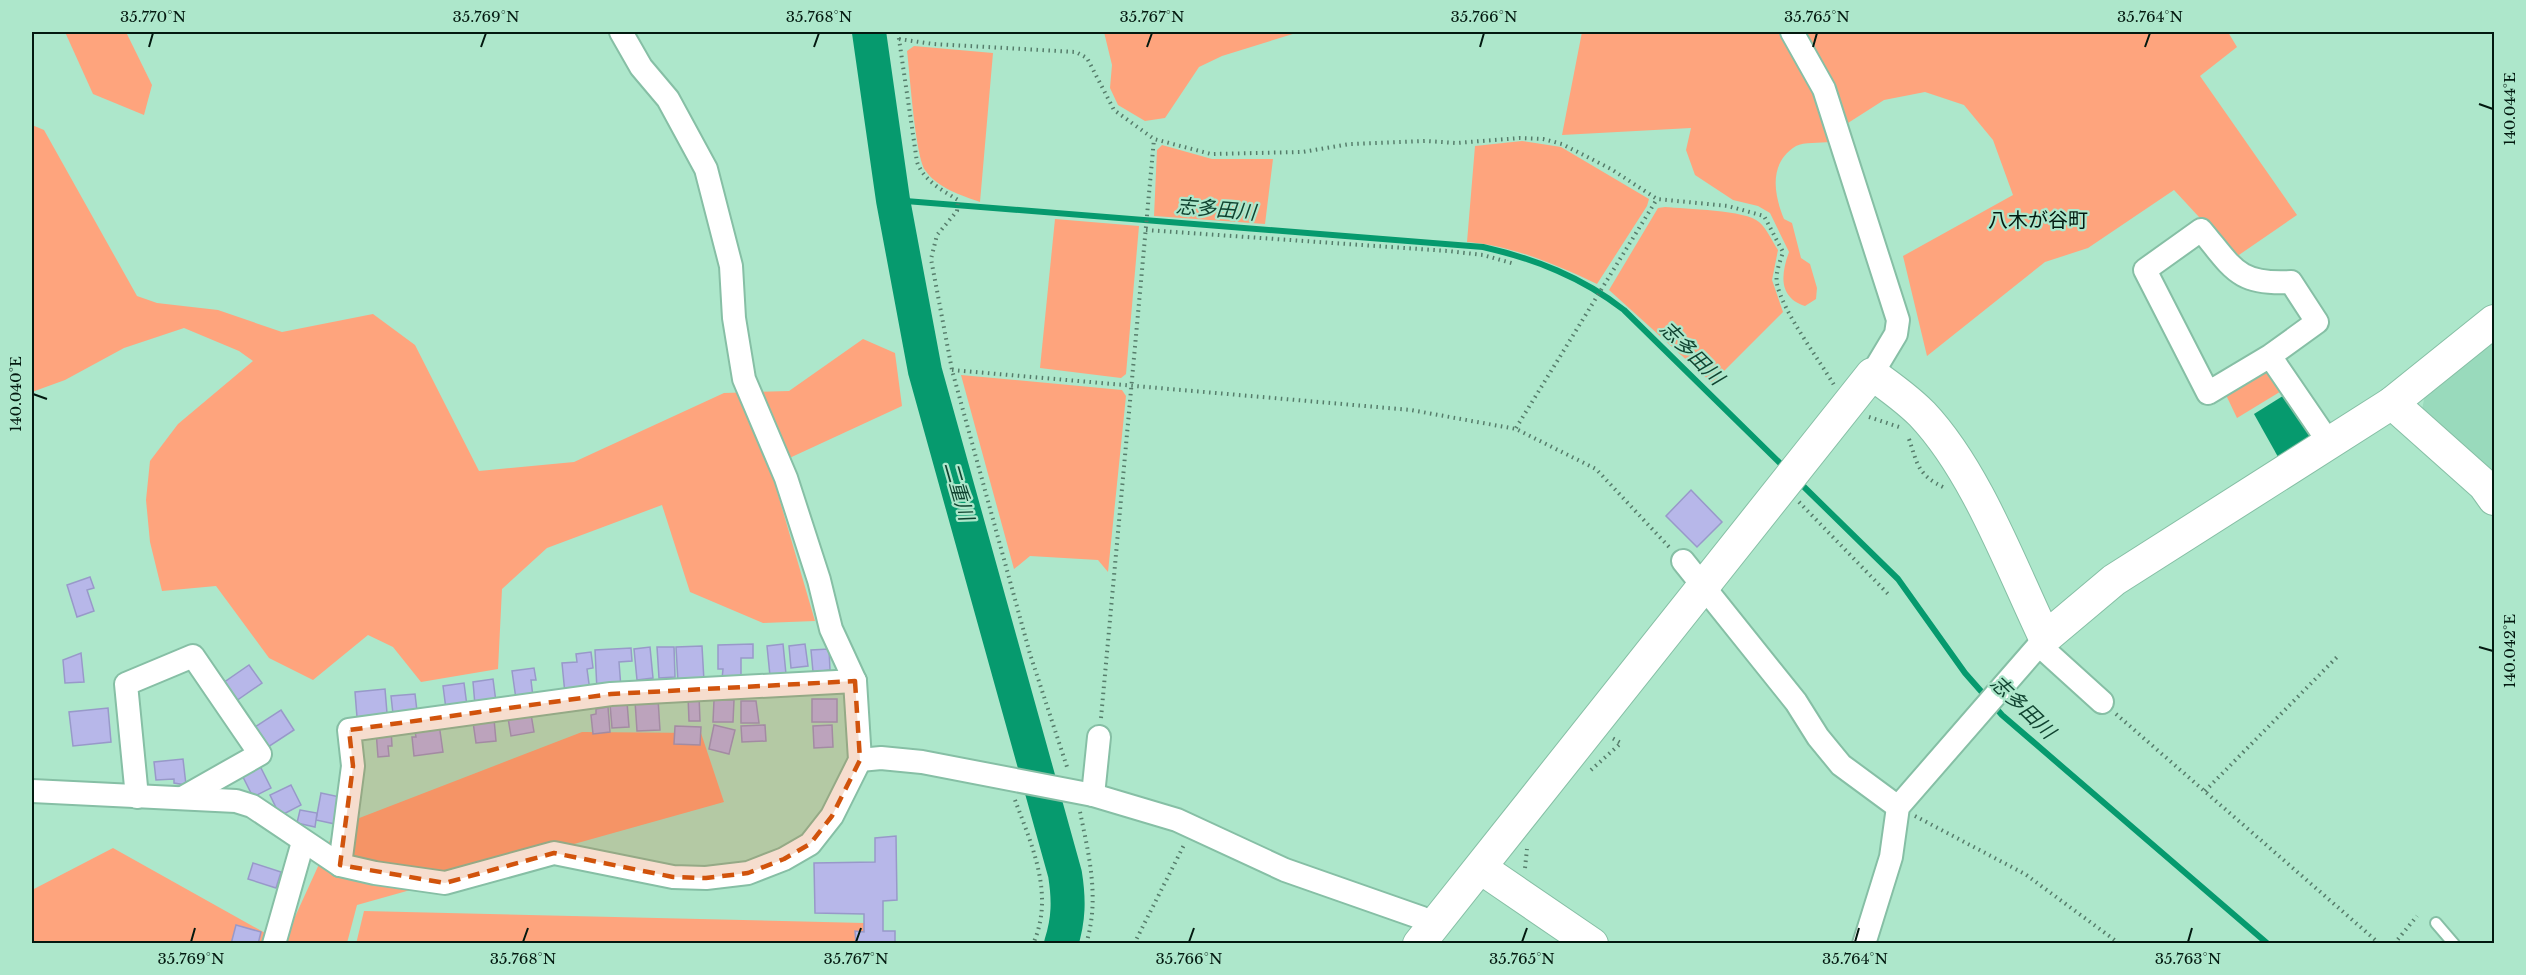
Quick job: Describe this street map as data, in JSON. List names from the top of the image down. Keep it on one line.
{"districts":["八木が谷町"],"water":["志多田川","二重川"],"coordinates":["35.770°N","35.769°N","35.768°N","35.767°N","35.766°N","35.765°N","35.764°N","140.044°E","140.040°E","140.042°E","35.763°N"]}
